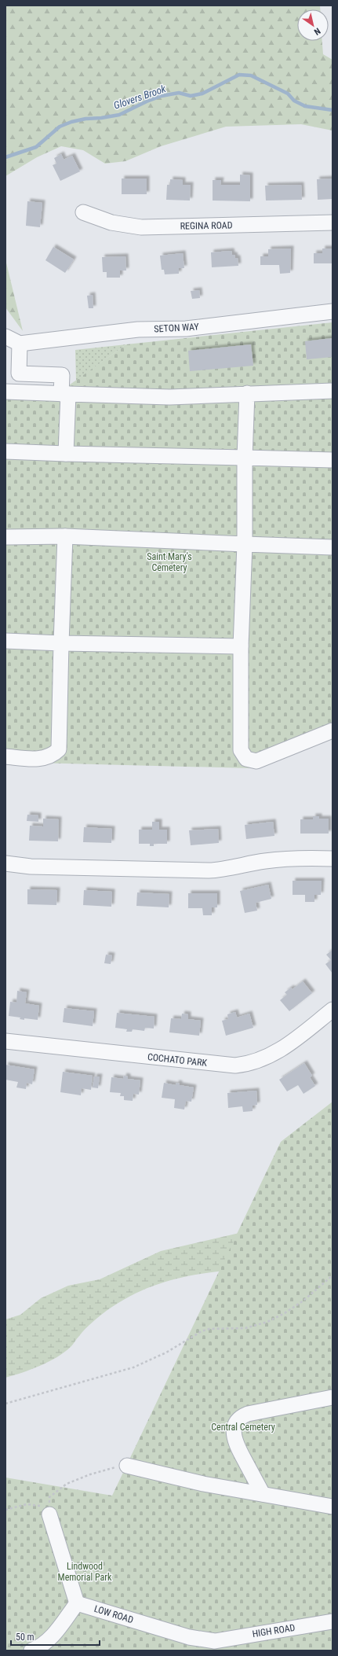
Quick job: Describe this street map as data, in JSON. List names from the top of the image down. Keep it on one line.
{"streets":{"street":["REGINA ROAD","SETON WAY","COCHATO PARK","LOW ROAD","HIGH ROAD"]},"crossings":[["LOW ROAD","HIGH ROAD"]],"water":["Glovers Brook"],"parks":["Saint Mary's Cemetery","Central Cemetery","Lindwood Memorial Park"],"scale_bar":"50 m","north":"bottom right"}
